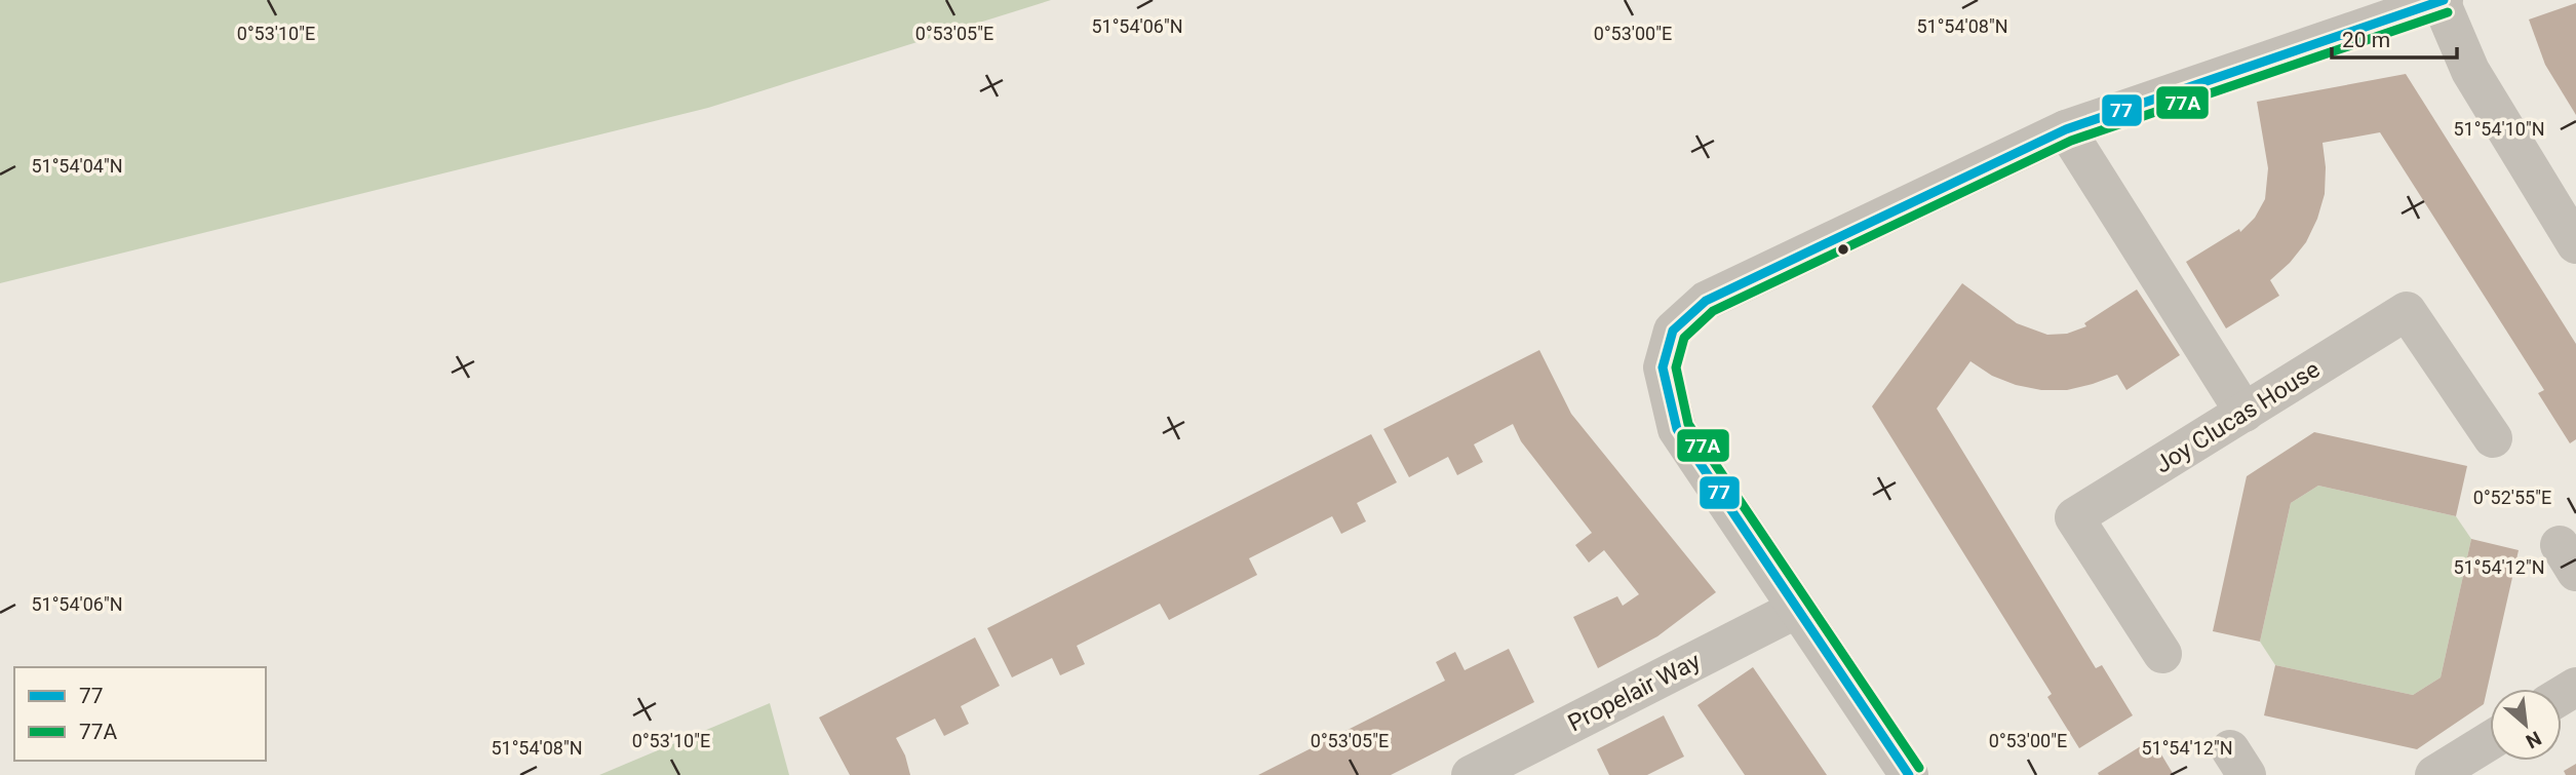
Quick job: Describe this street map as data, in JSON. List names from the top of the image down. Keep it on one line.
{"streets":{"street":["Joy Clucas House","Propelair Way"]},"lines":["transit line 77","transit line 77A"],"legend":["77","77A"],"scale_bar":"20 m","north":"bottom right","coordinates":["51°54'08\"N","51°54'06\"N","0°53'10\"E","0°53'05\"E","0°53'00\"E","51°54'10\"N","51°54'04\"N","0°52'55\"E","51°54'12\"N"]}
